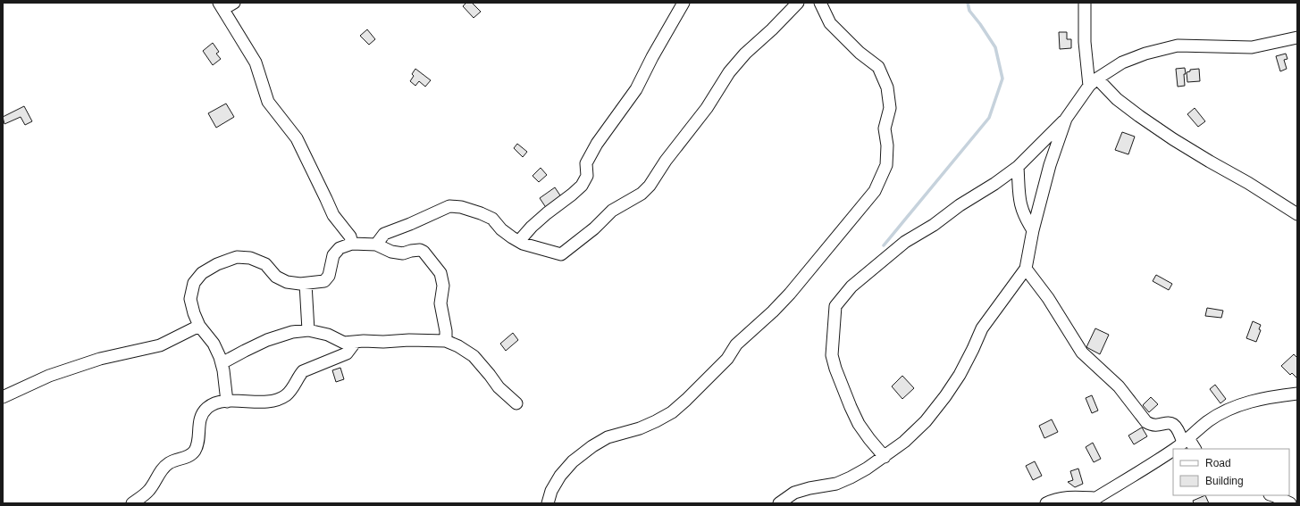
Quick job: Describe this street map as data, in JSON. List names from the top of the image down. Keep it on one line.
{"legend":["Road","Building"]}
